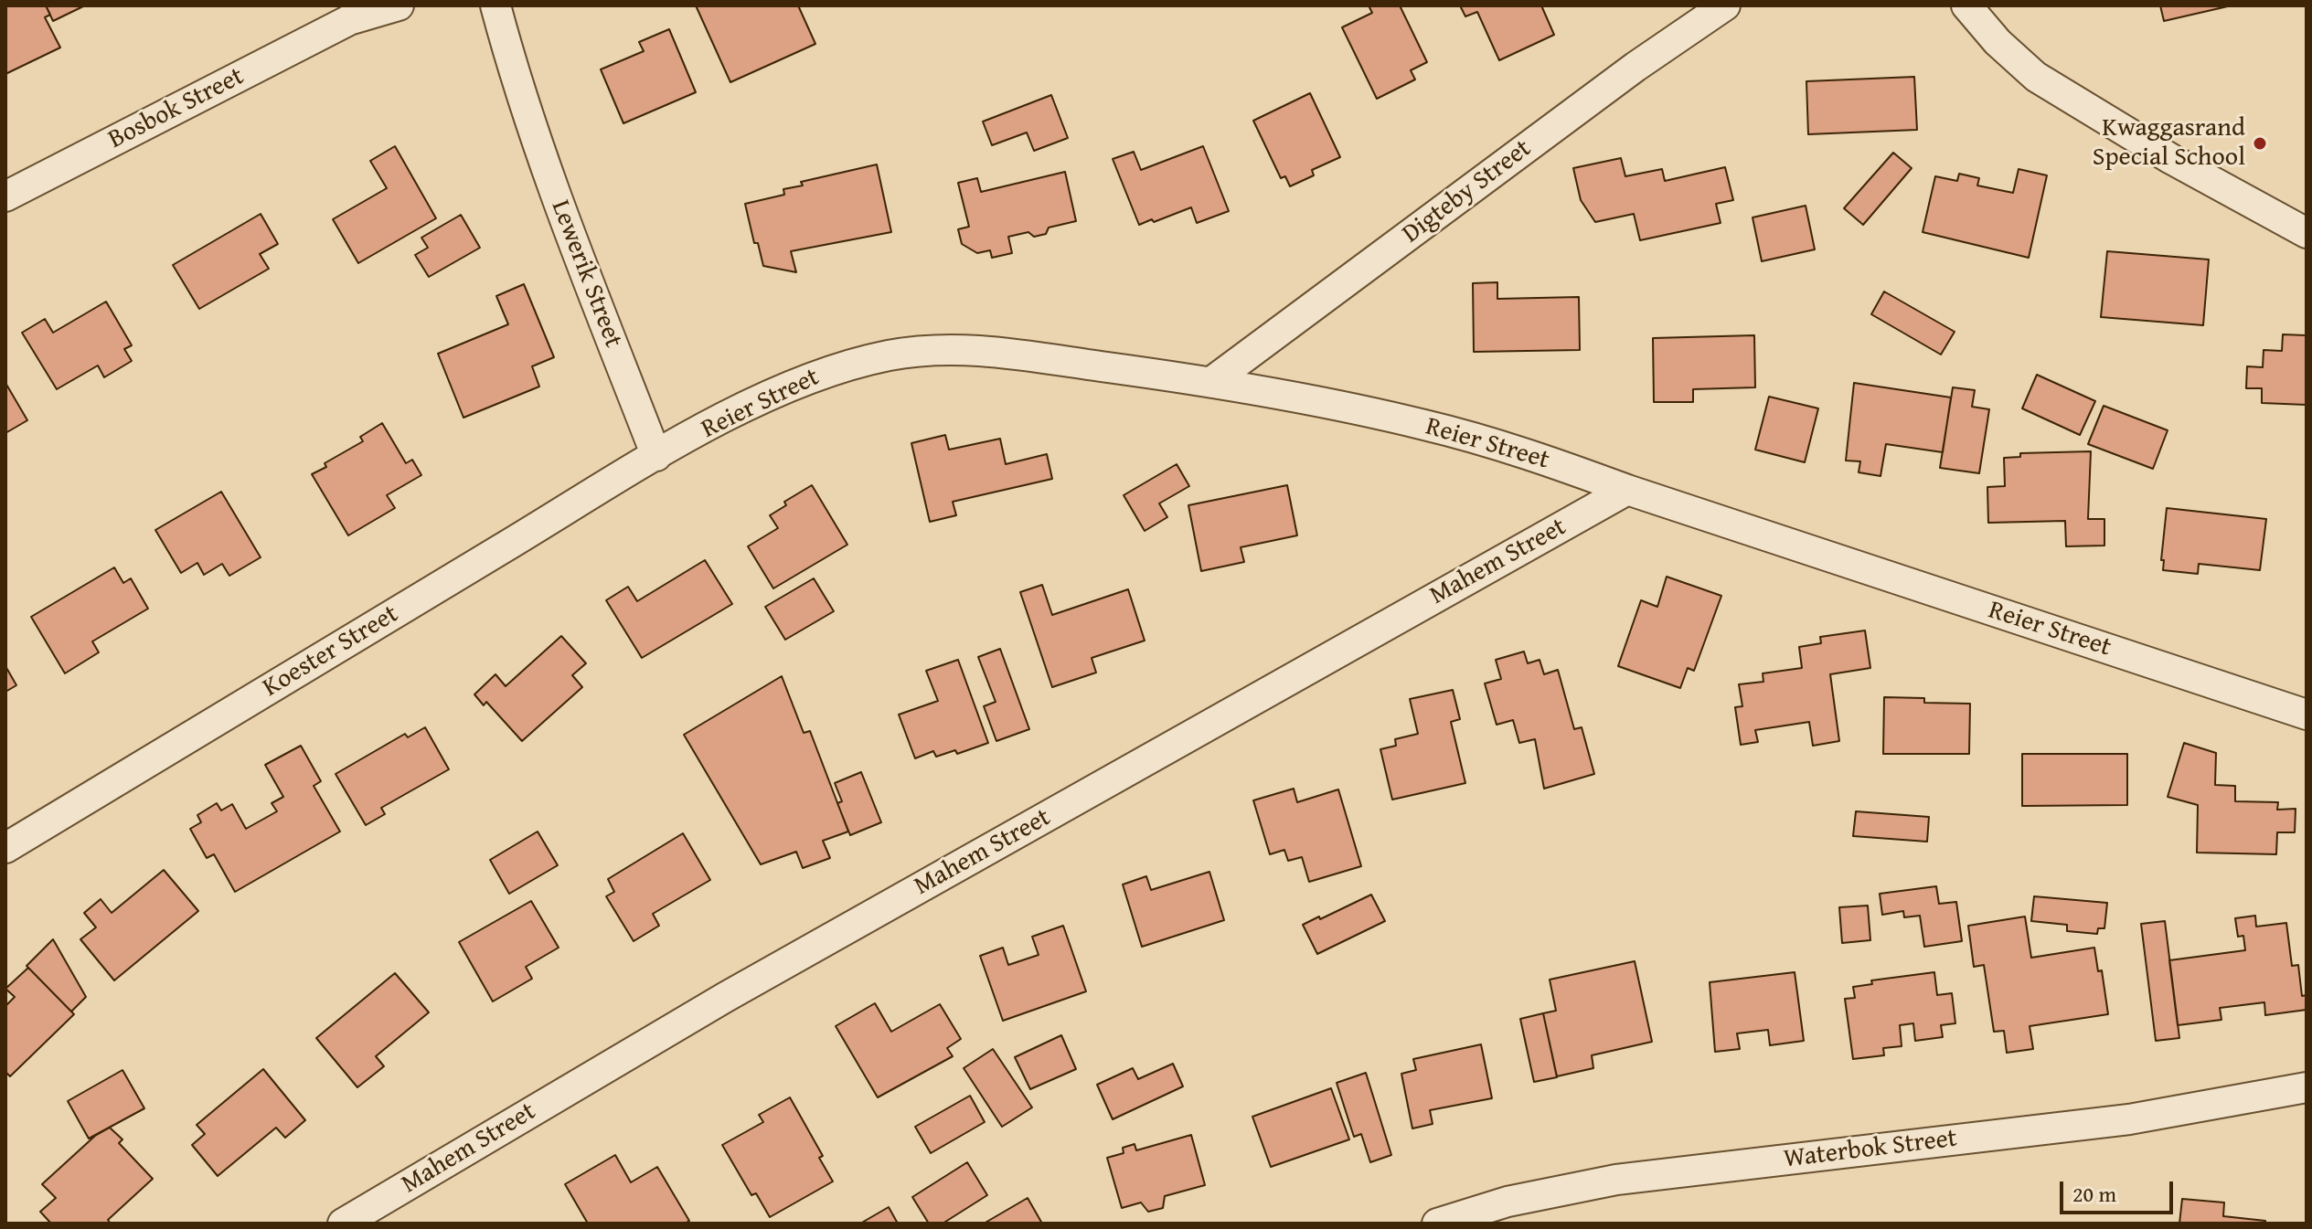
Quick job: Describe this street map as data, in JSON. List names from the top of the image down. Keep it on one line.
{"streets":{"street":["Bosbok Street","Digteby Street","Lewerik Street","Reier Street","Mahem Street","Koester Street","Waterbok Street"]},"crossings":[["Digteby Street","Reier Street"],["Lewerik Street","Reier Street"],["Lewerik Street","Koester Street"],["Reier Street","Mahem Street"],["Reier Street","Koester Street"]],"places":["Kwaggasrand Special School"],"scale_bar":"20 m"}
